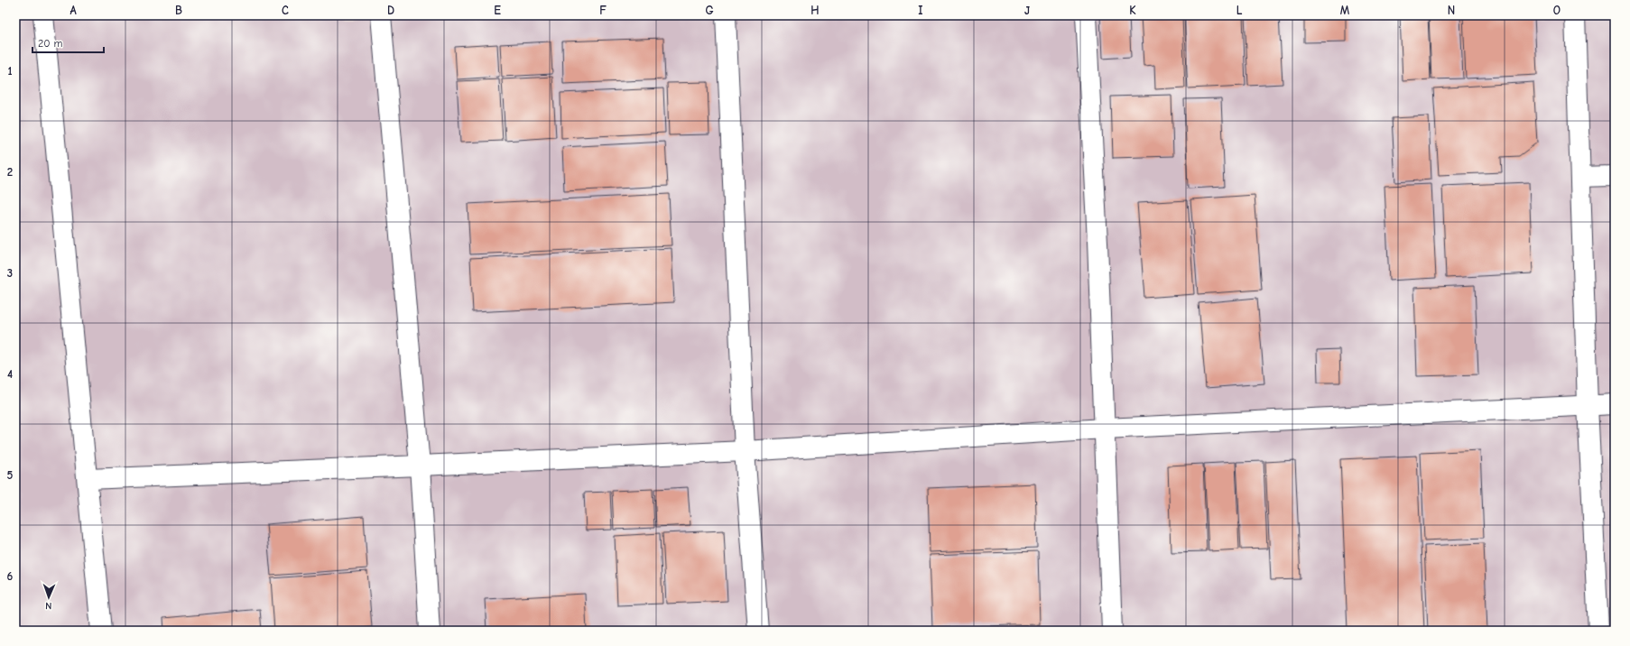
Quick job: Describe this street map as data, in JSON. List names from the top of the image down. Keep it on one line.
{"scale_bar":"20 m","north":"bottom","grid":{"columns":["A","B","C","D","E","F","G","H","I","J","K","L","M","N","O"],"rows":["1","2","3","4","5","6"]}}
